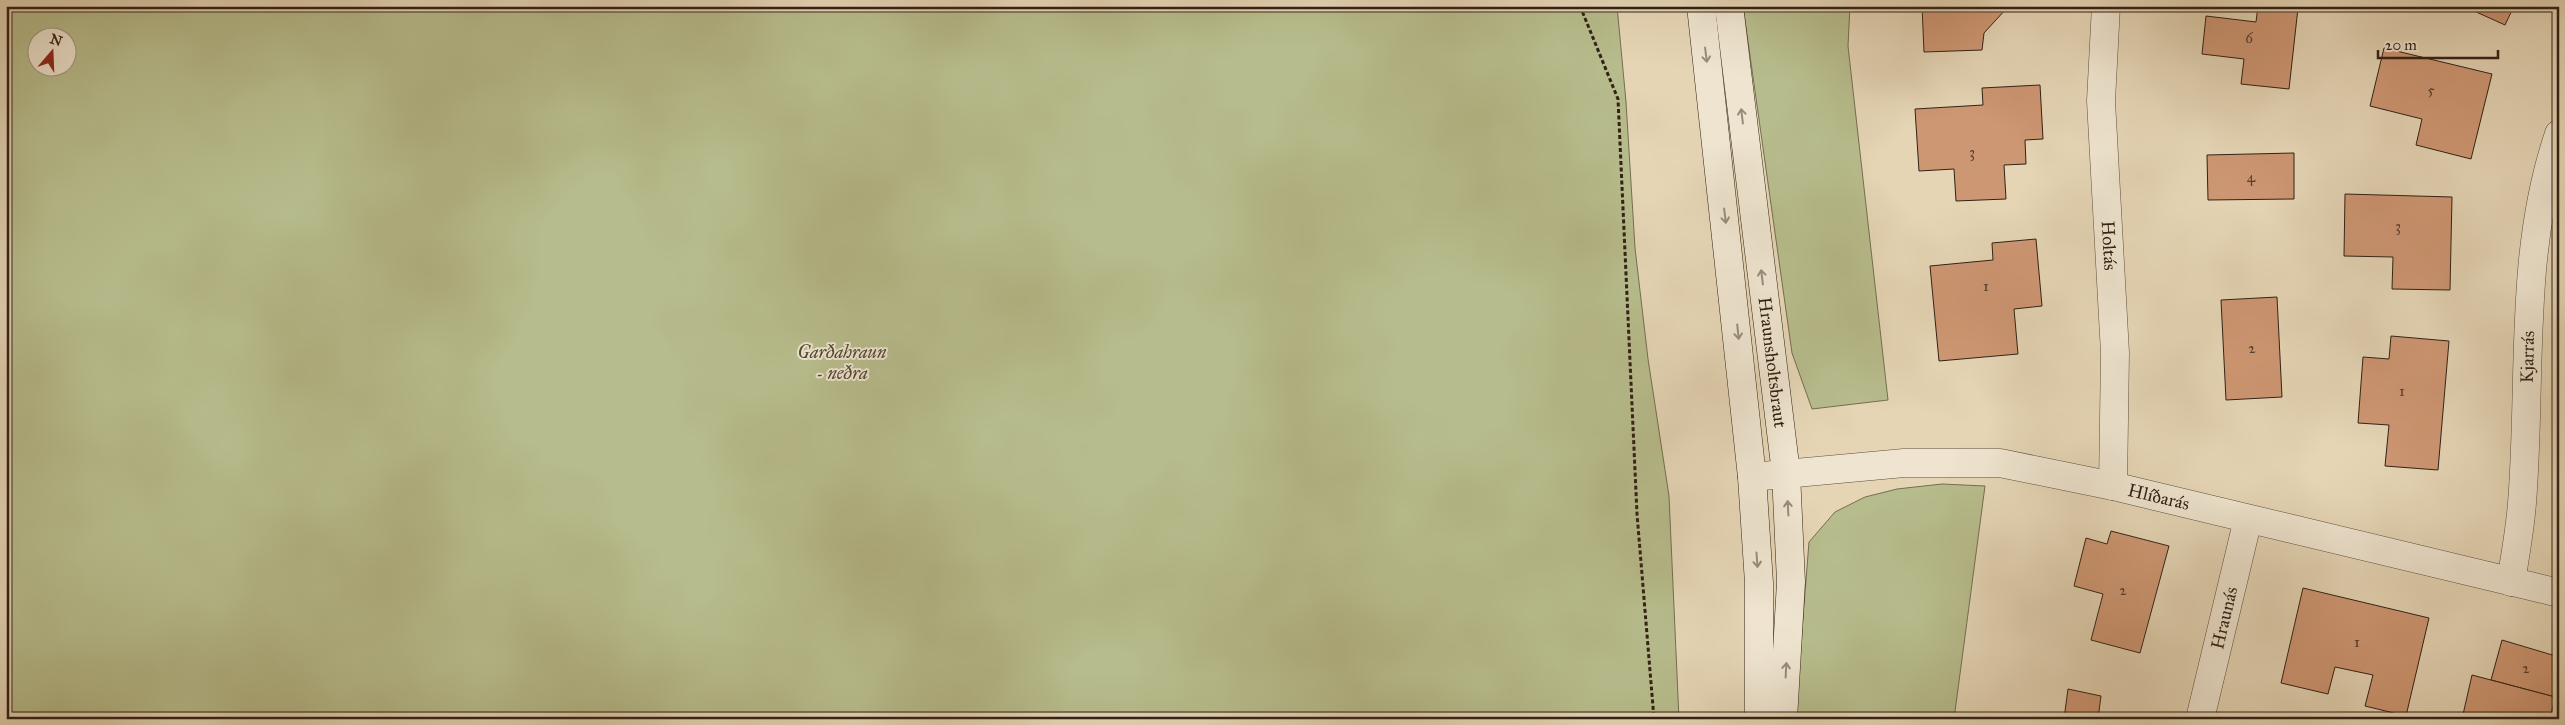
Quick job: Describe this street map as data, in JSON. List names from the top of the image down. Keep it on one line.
{"streets":{"street":["Holtás","Kjarrás","Hraunsholtsbraut","Hlíðarás","Hraunás"]},"crossings":[["Holtás","Hlíðarás"],["Kjarrás","Hlíðarás"],["Hraunsholtsbraut","Hlíðarás"],["Hlíðarás","Hraunás"]],"parks":["Garðahraun - neðra"],"house_numbers":["6","5","3","4","3","1","2","1","2","1","2"],"scale_bar":"20 m","north":"top"}
